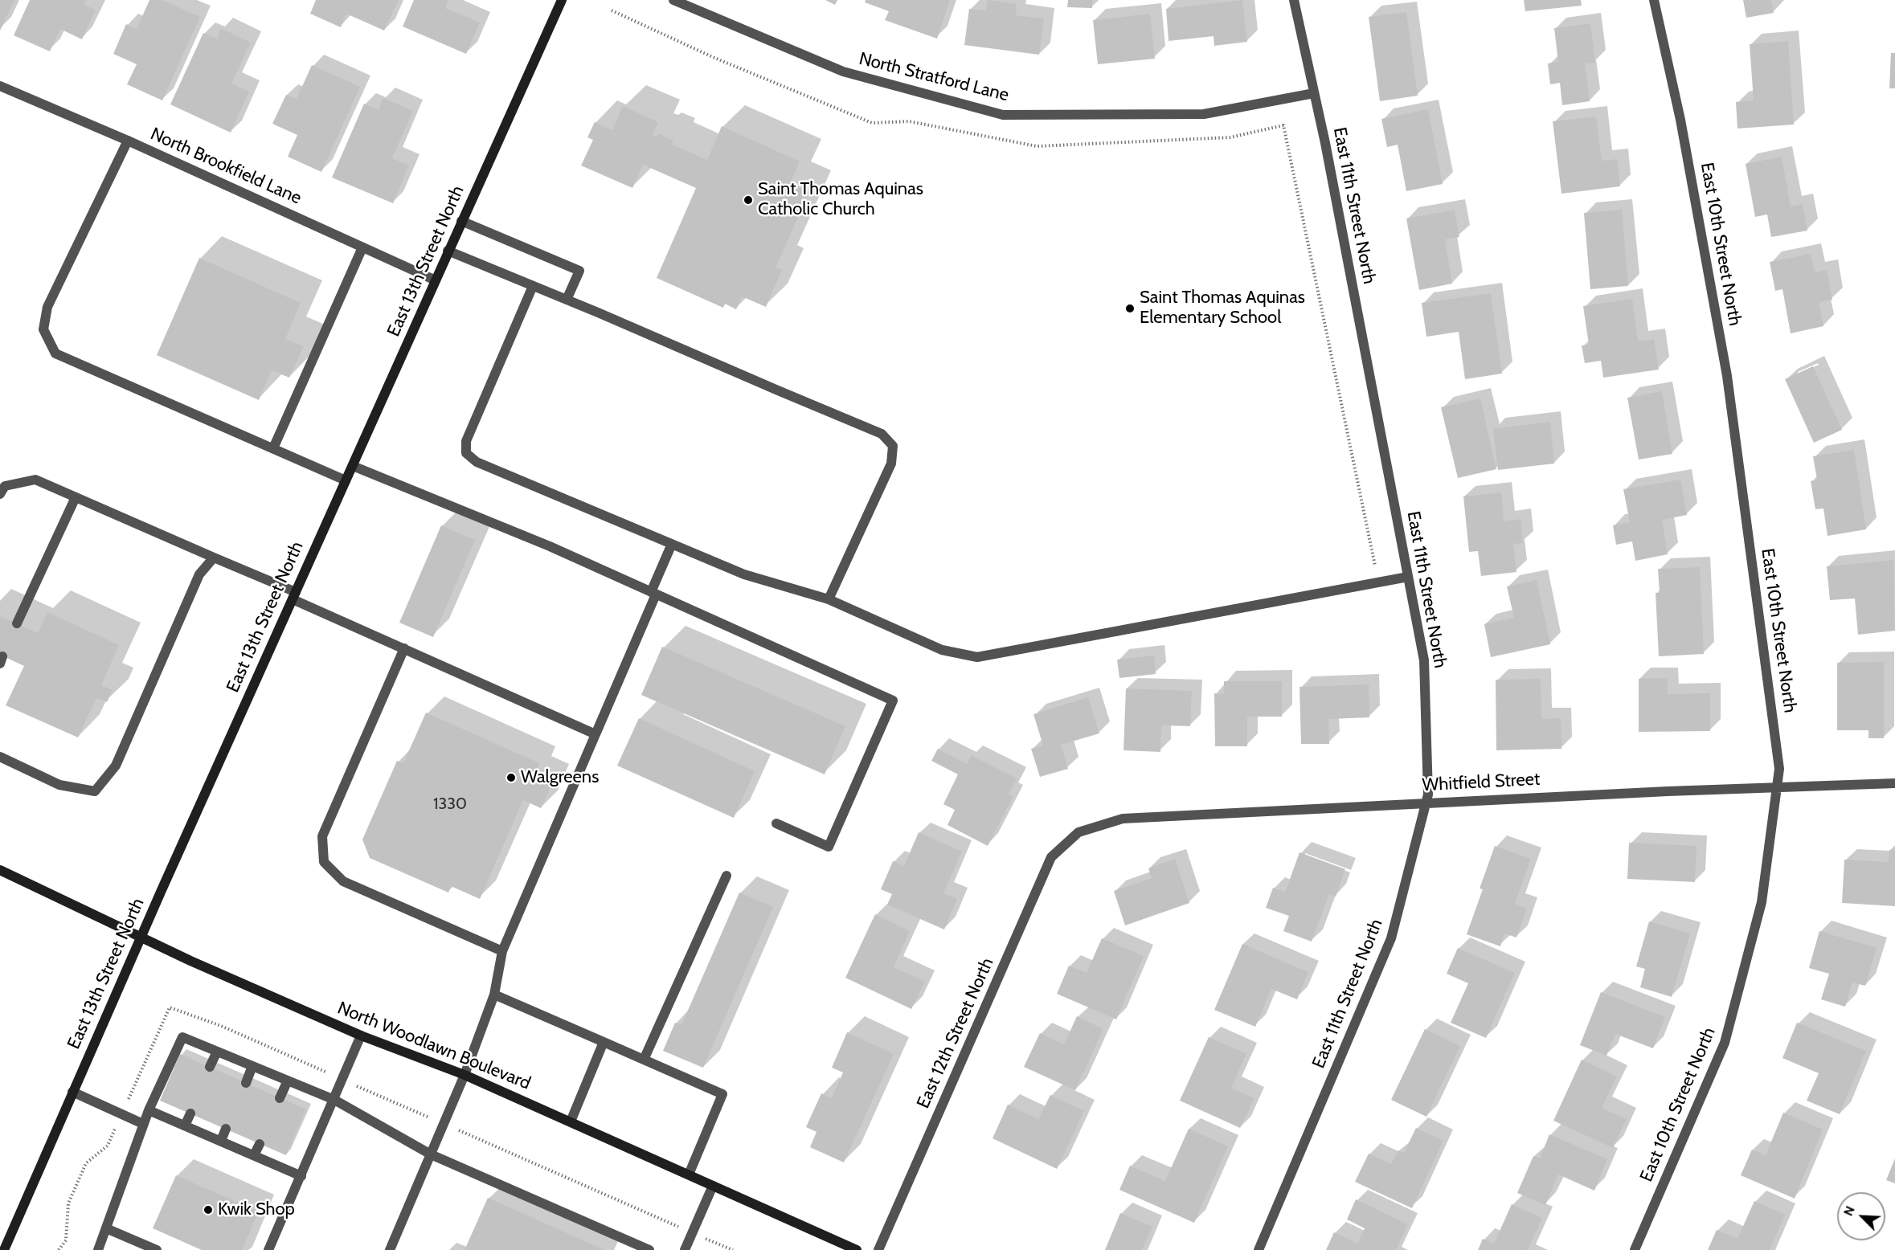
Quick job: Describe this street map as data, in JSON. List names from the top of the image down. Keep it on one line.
{"streets":{"main road":["East 13th Street North","North Woodlawn Boulevard"],"street":["North Stratford Lane","North Brookfield Lane","East 11th Street North","East 10th Street North","Whitfield Street","East 12th Street North"]},"crossings":[["North Stratford Lane","East 11th Street North"],["North Brookfield Lane","East 13th Street North"],["East 11th Street North","Whitfield Street"],["East 10th Street North","Whitfield Street"],["East 13th Street North","North Woodlawn Boulevard"],["Whitfield Street","East 12th Street North"]],"places":["Saint Thomas Aquinas Catholic Church","Saint Thomas Aquinas Elementary School","Walgreens","Kwik Shop"],"house_numbers":["1330"],"north":"top left"}
